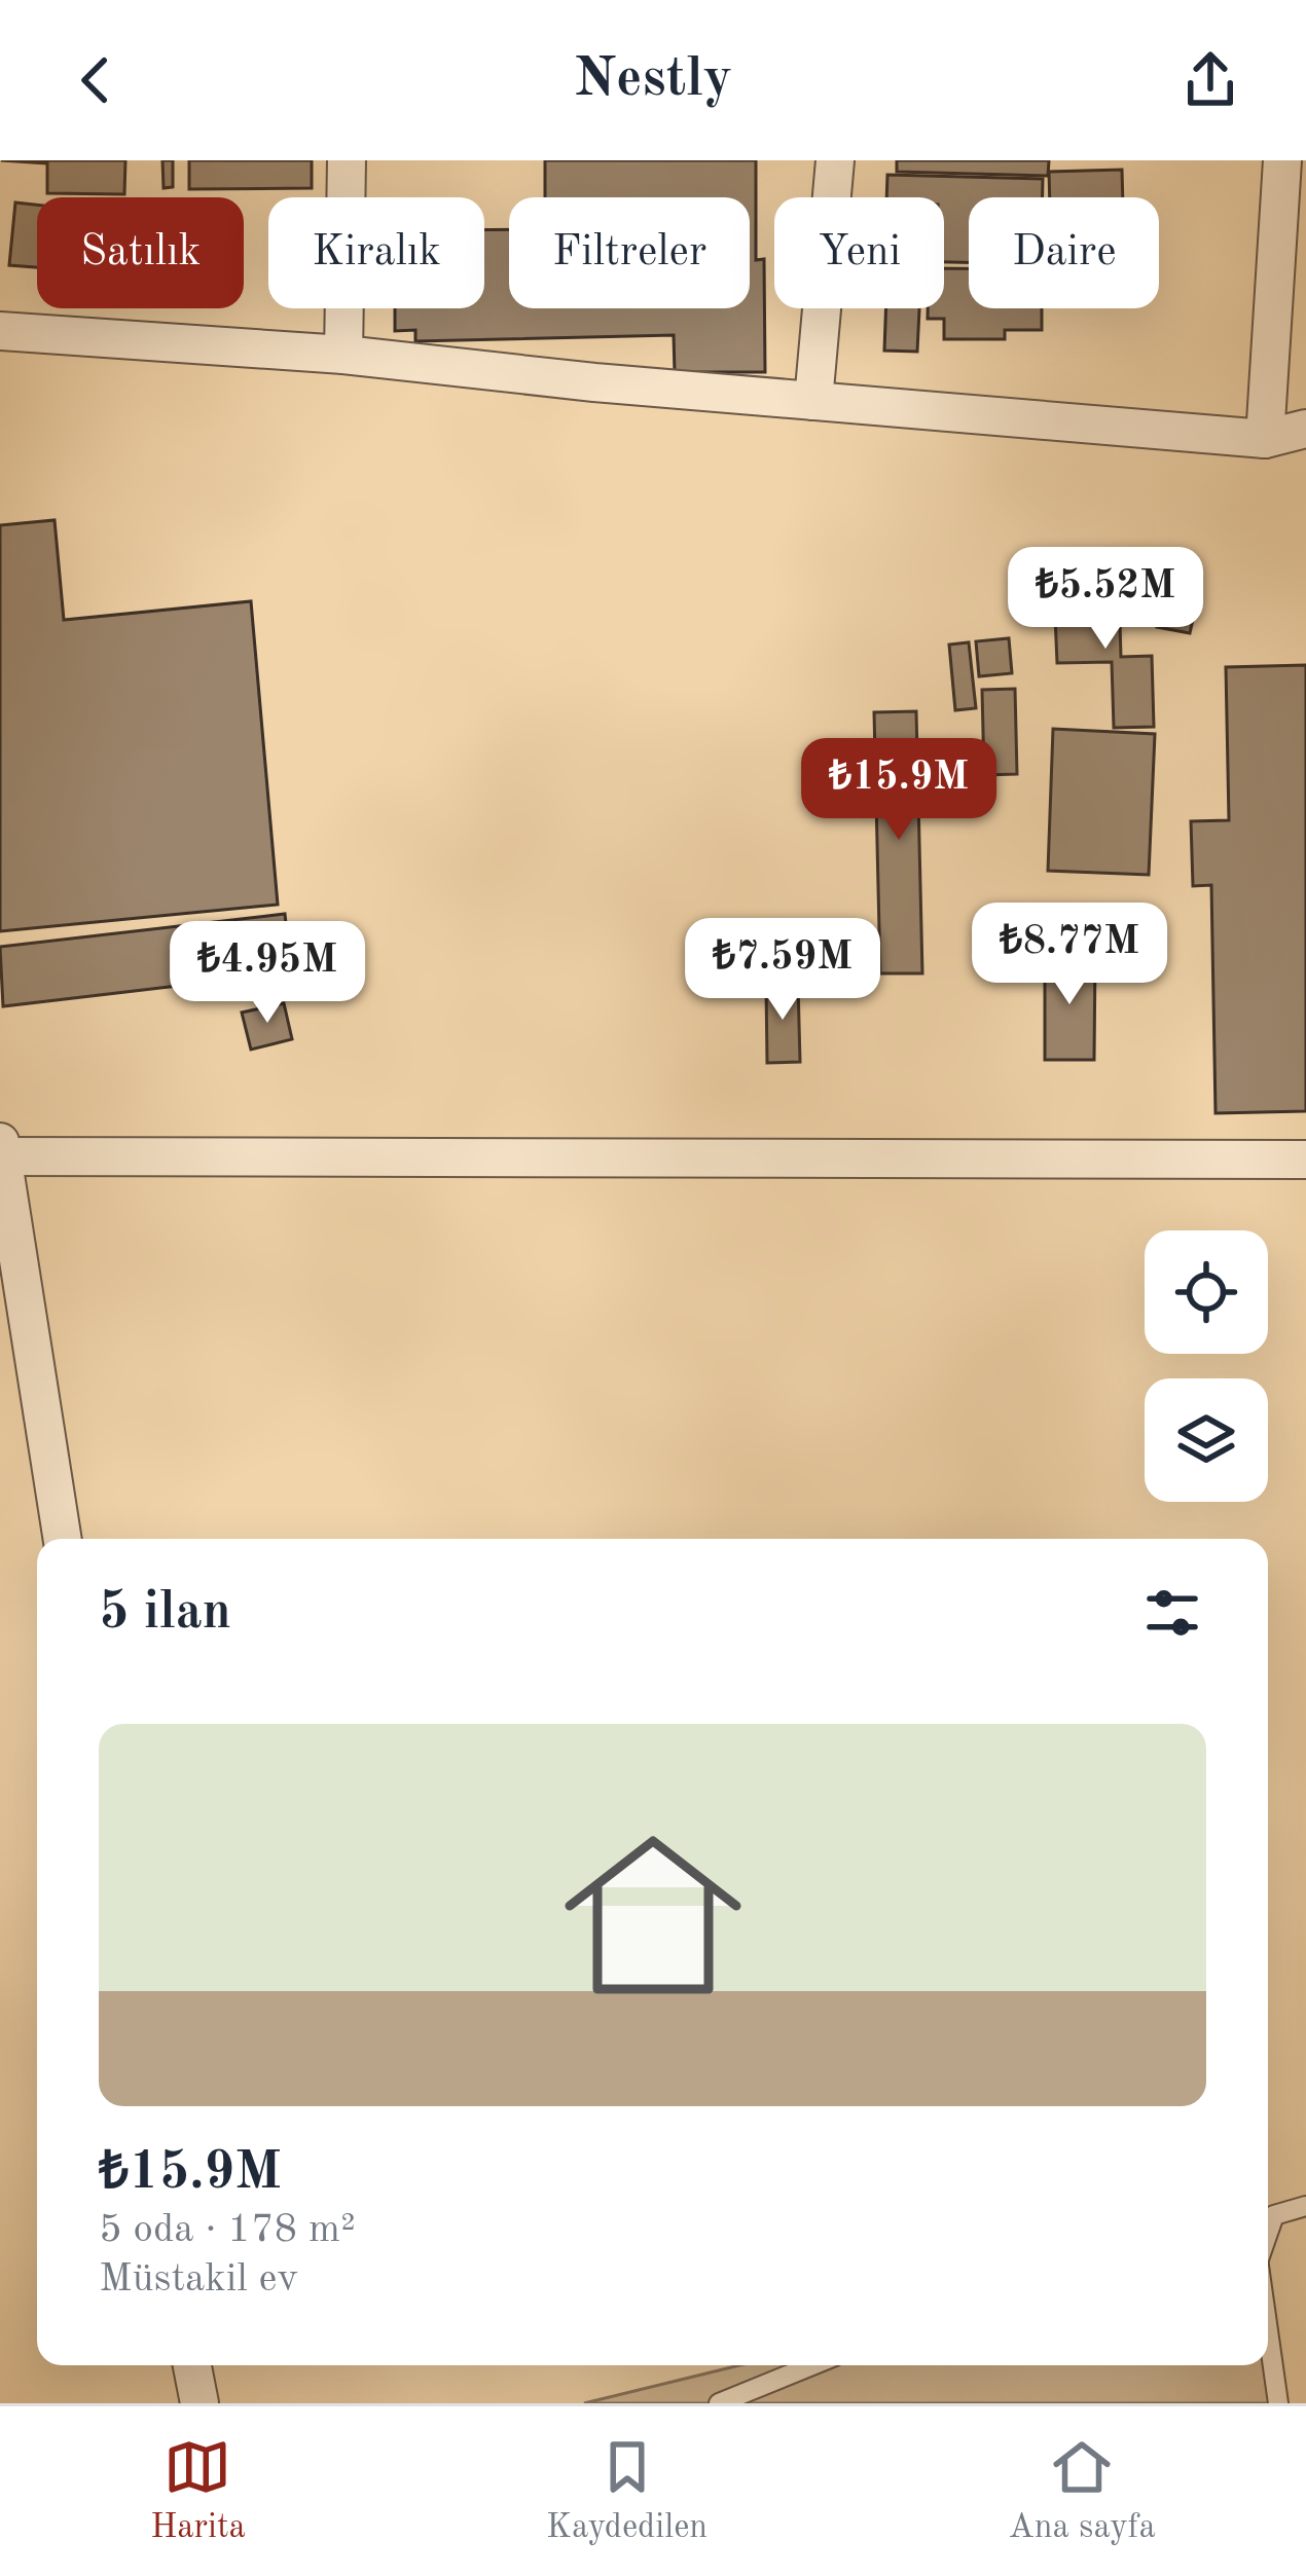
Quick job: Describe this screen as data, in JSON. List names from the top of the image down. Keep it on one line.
{"page":{"header":"Nestly","chip":["Satılık","Kiralık","Filtreler","Yeni","Daire"],"price":["₺5.52M","₺15.9M","₺8.77M","₺7.59M","₺4.95M"],"heading":"5 ilan","list":[{"name":"₺15.9M","note":"5 oda · 178 m² · Müstakil ev"}],"tabs":["Harita","Kaydedilen","Ana sayfa"]}}
